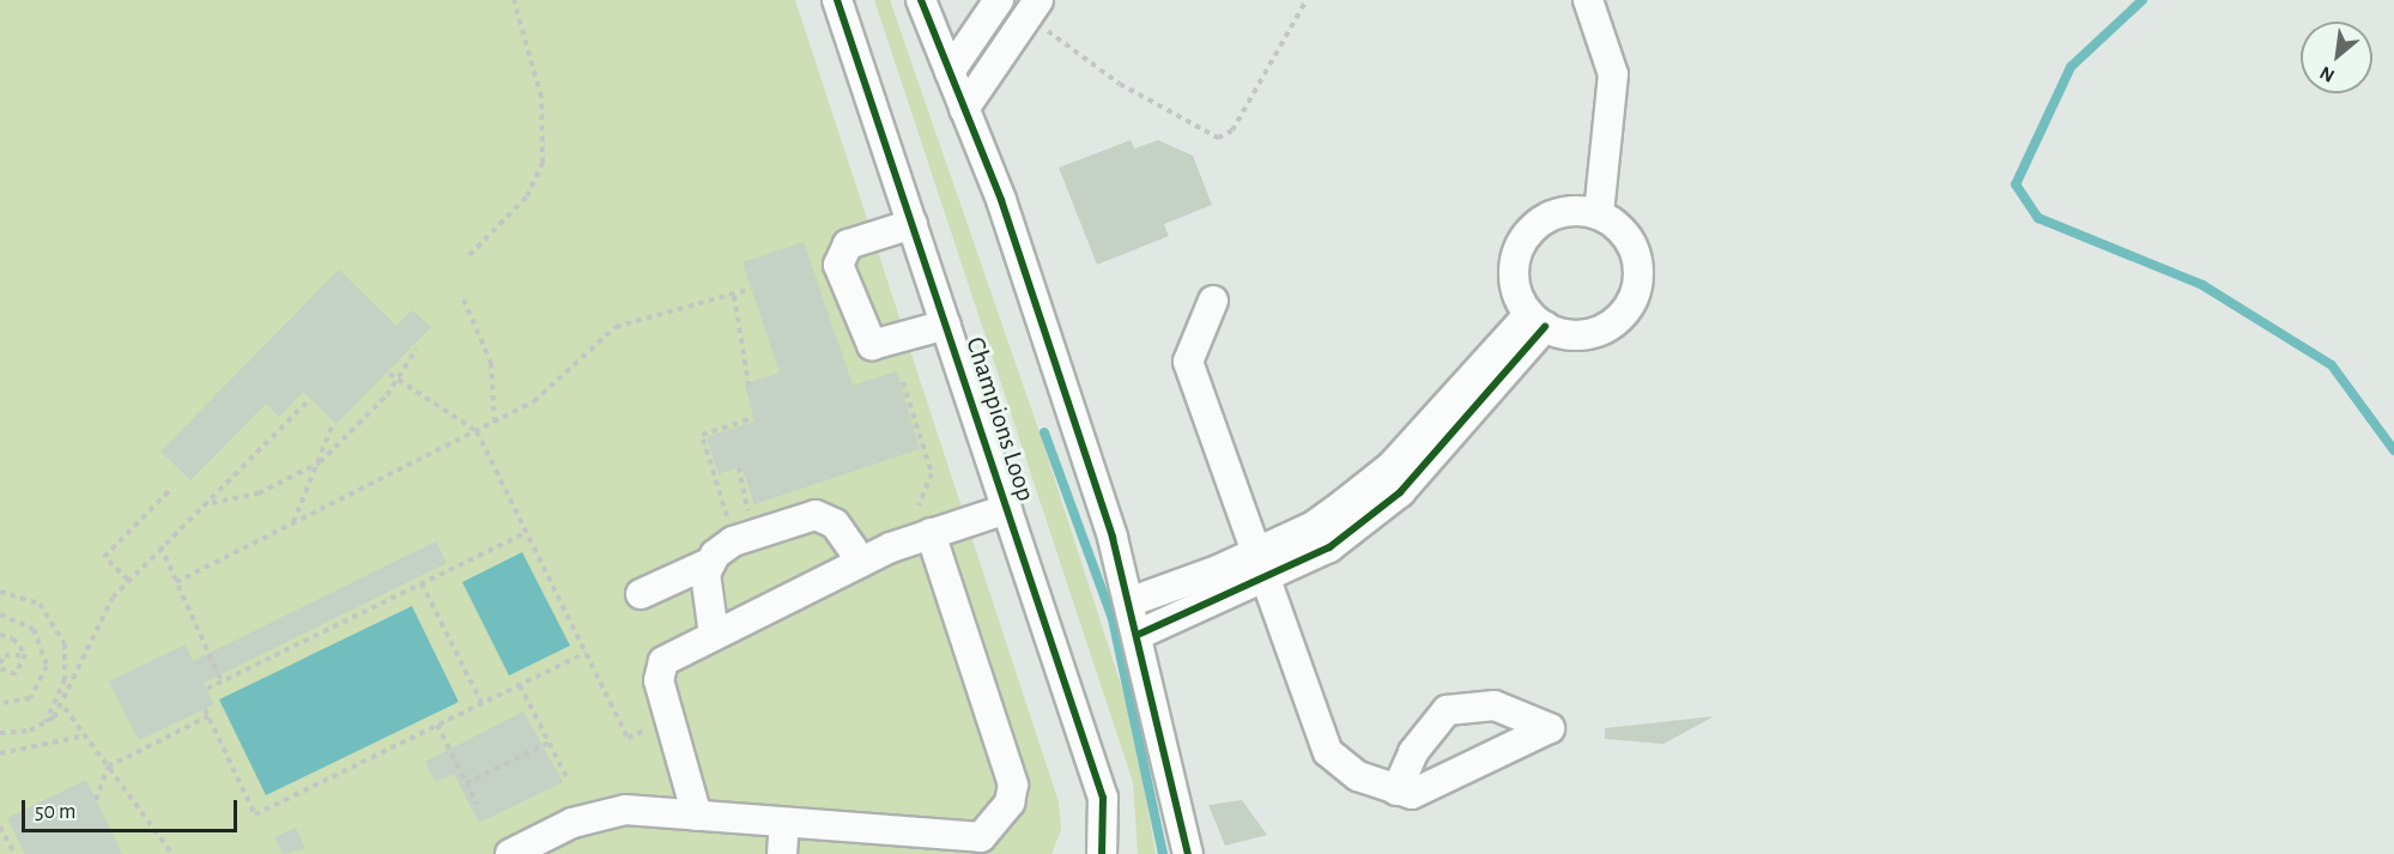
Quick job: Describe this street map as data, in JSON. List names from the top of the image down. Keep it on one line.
{"streets":{"street":["Champions Loop"]},"scale_bar":"50 m","north":"bottom left"}
